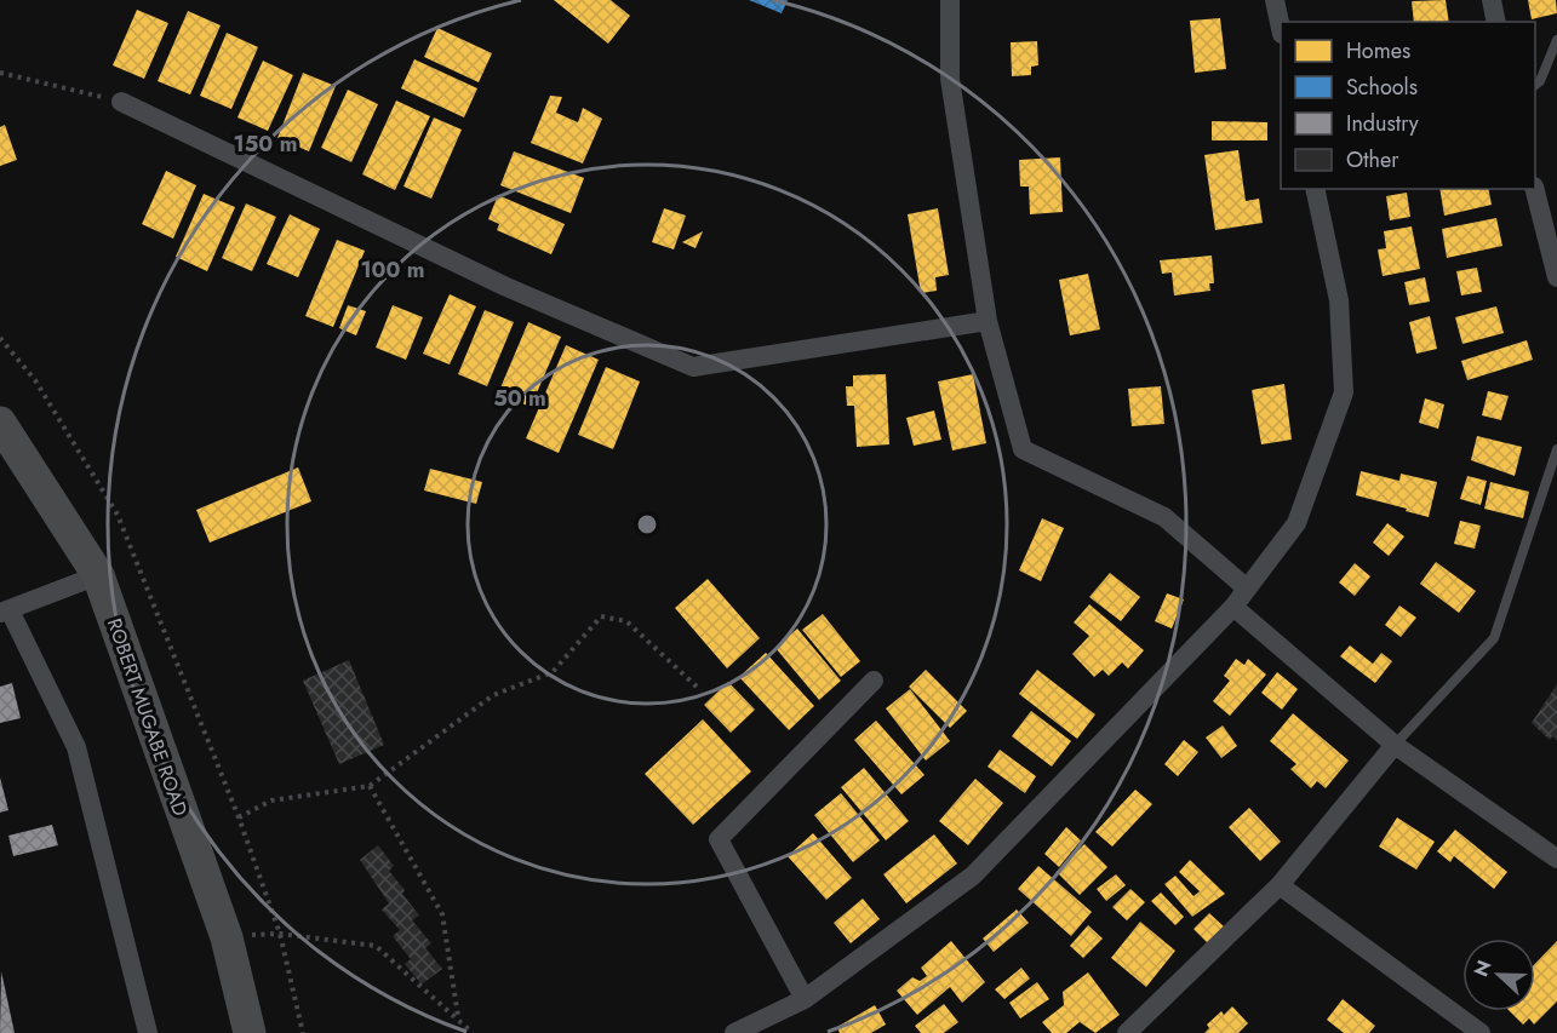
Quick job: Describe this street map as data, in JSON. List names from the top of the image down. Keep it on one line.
{"streets":{"main road":["ROBERT MUGABE ROAD"]},"legend":["Homes","Schools","Industry","Other"],"north":"left","rings":["150 m","100 m","50 m"]}
